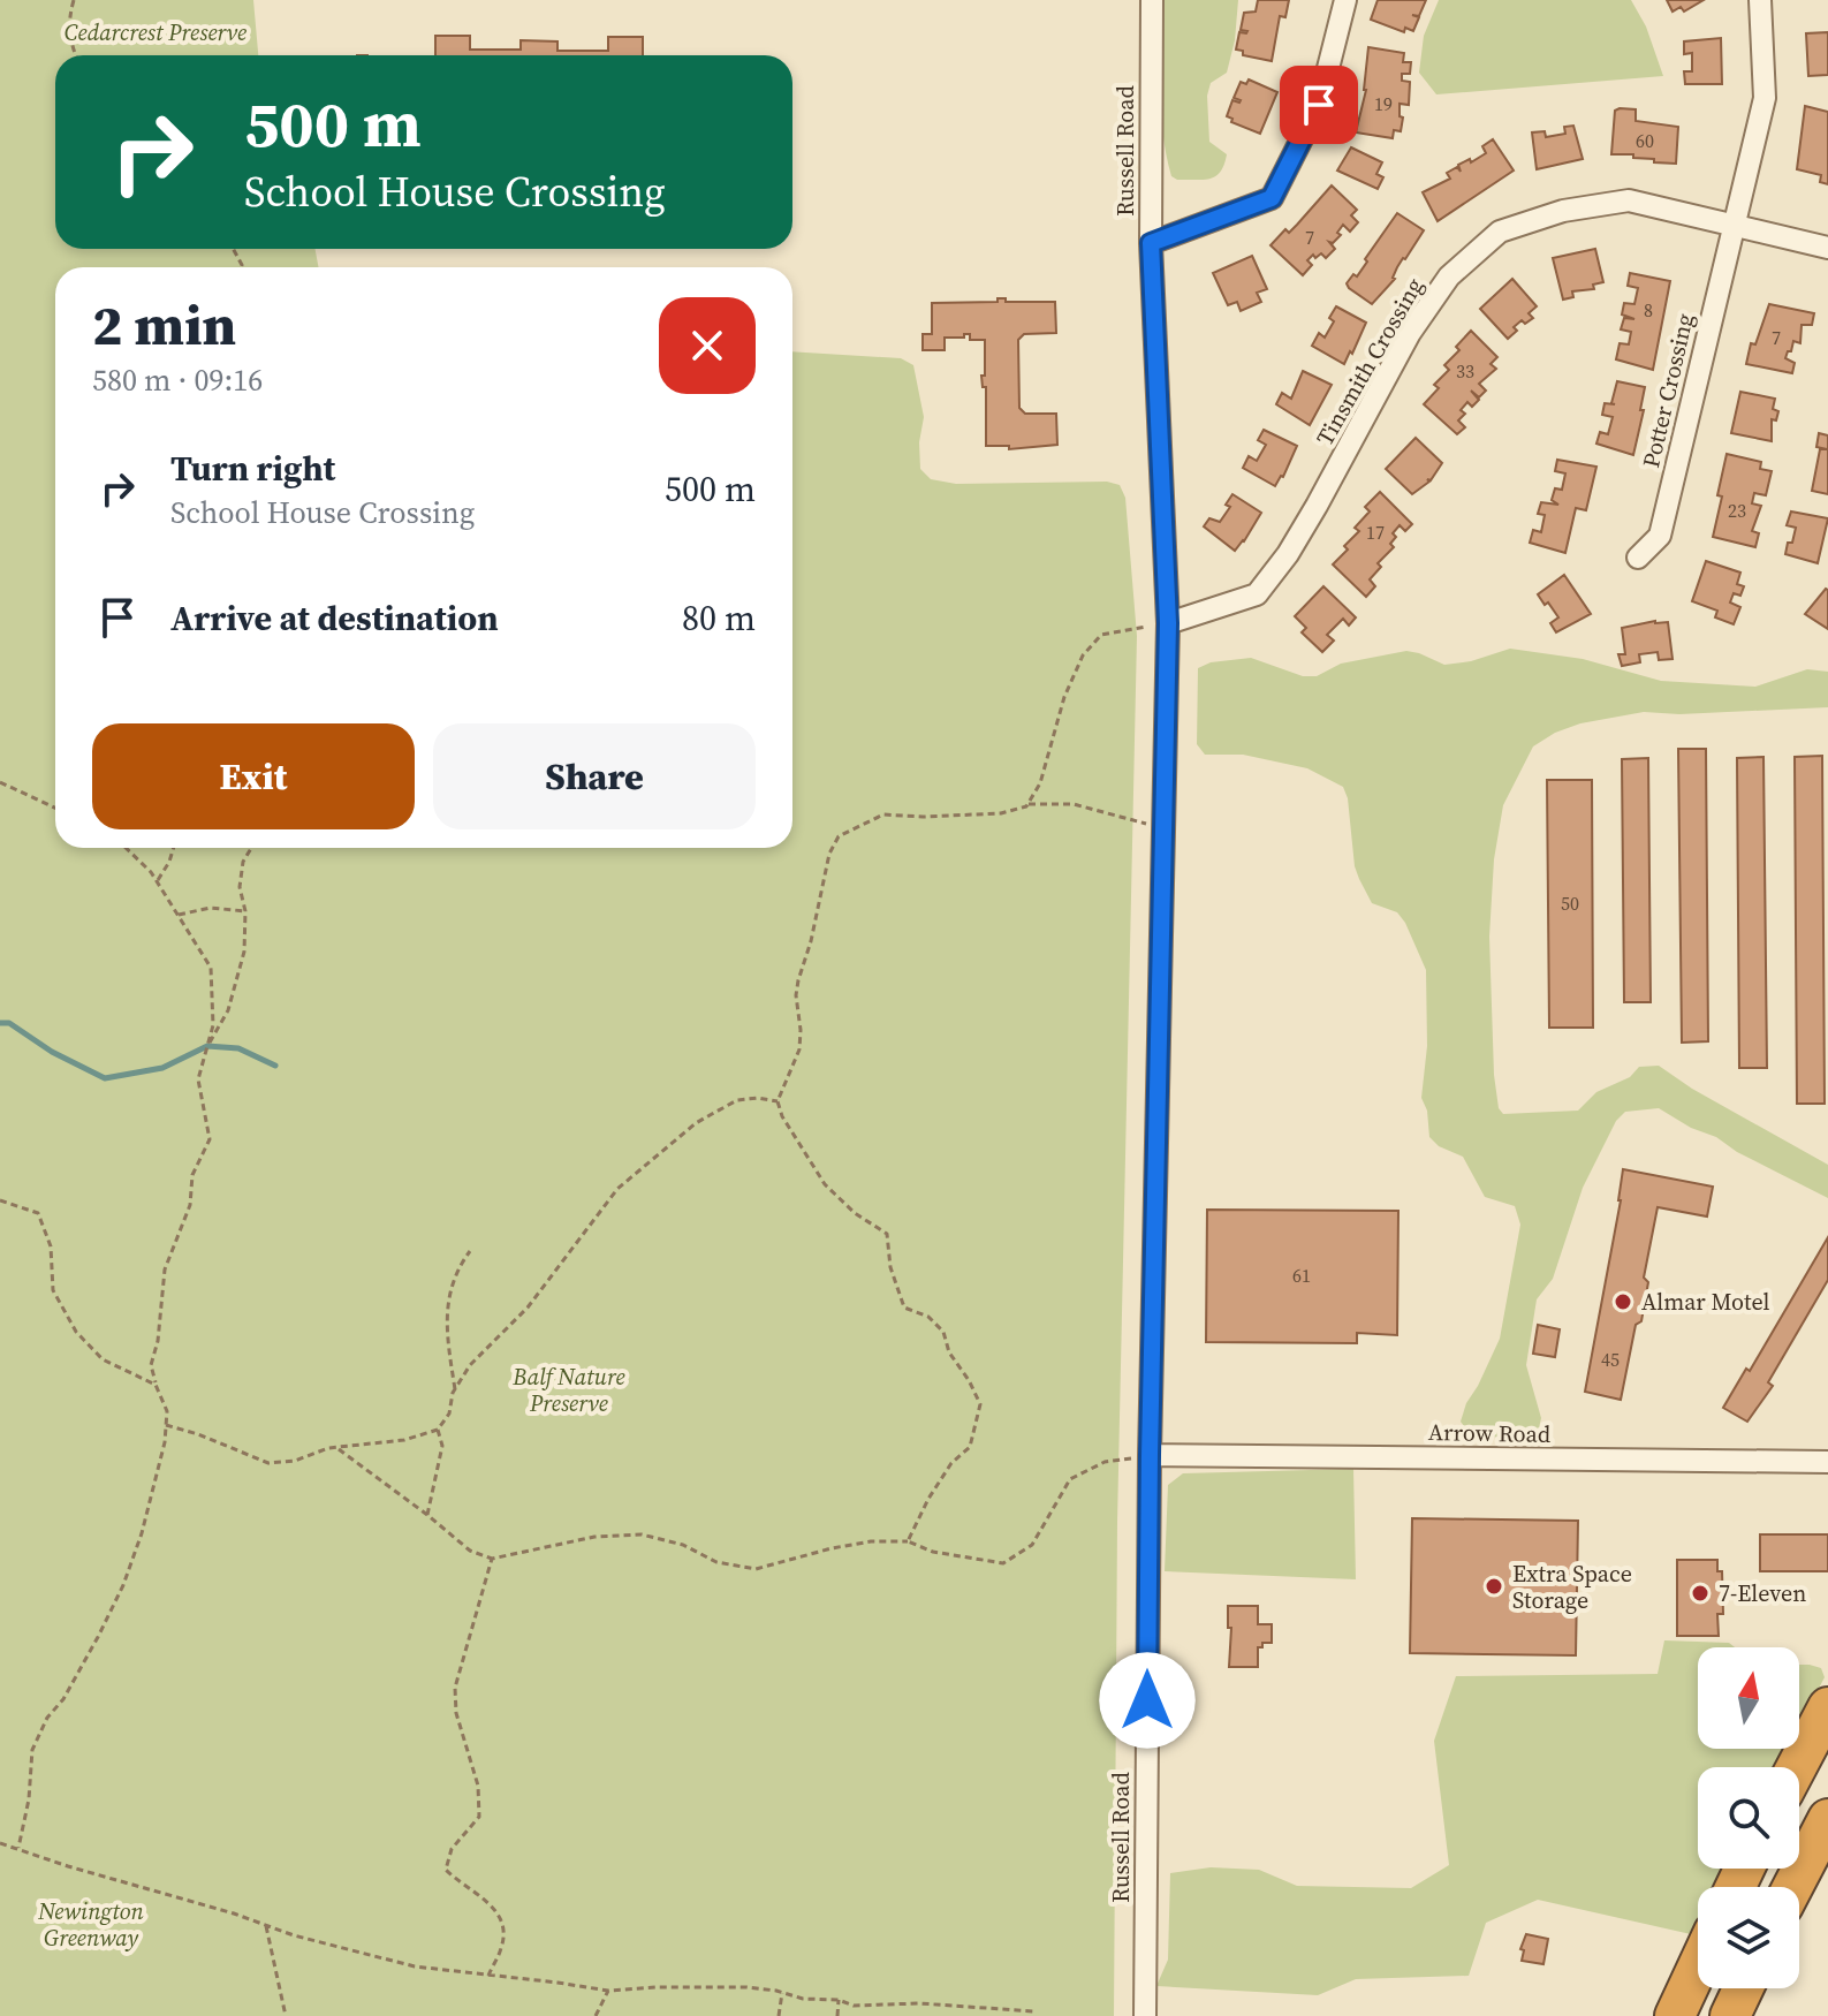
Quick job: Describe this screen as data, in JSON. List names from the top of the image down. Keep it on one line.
{"streets":{"street":["Russell Road","Tinsmith Crossing","Potter Crossing","Arrow Road"]},"crossings":[["Russell Road","Tinsmith Crossing"],["Russell Road","Arrow Road"],["Tinsmith Crossing","Potter Crossing"]],"parks":["Cedarcrest Preserve","Balf Nature Preserve","Newington Greenway"],"places":["Almar Motel","Extra Space Storage","7-Eleven"],"house_numbers":["19","60","7","8","7","33","23","17","50","61","45"],"north":"top","page":{"turn":["500 m","School House Crossing"],"heading":["2 min","580 m · 09:16"],"list":[{"name":"Turn right","note":"School House Crossing","value":"500 m"},{"name":"Arrive at destination","value":"80 m"}],"buttons":["Exit","Share"]}}
